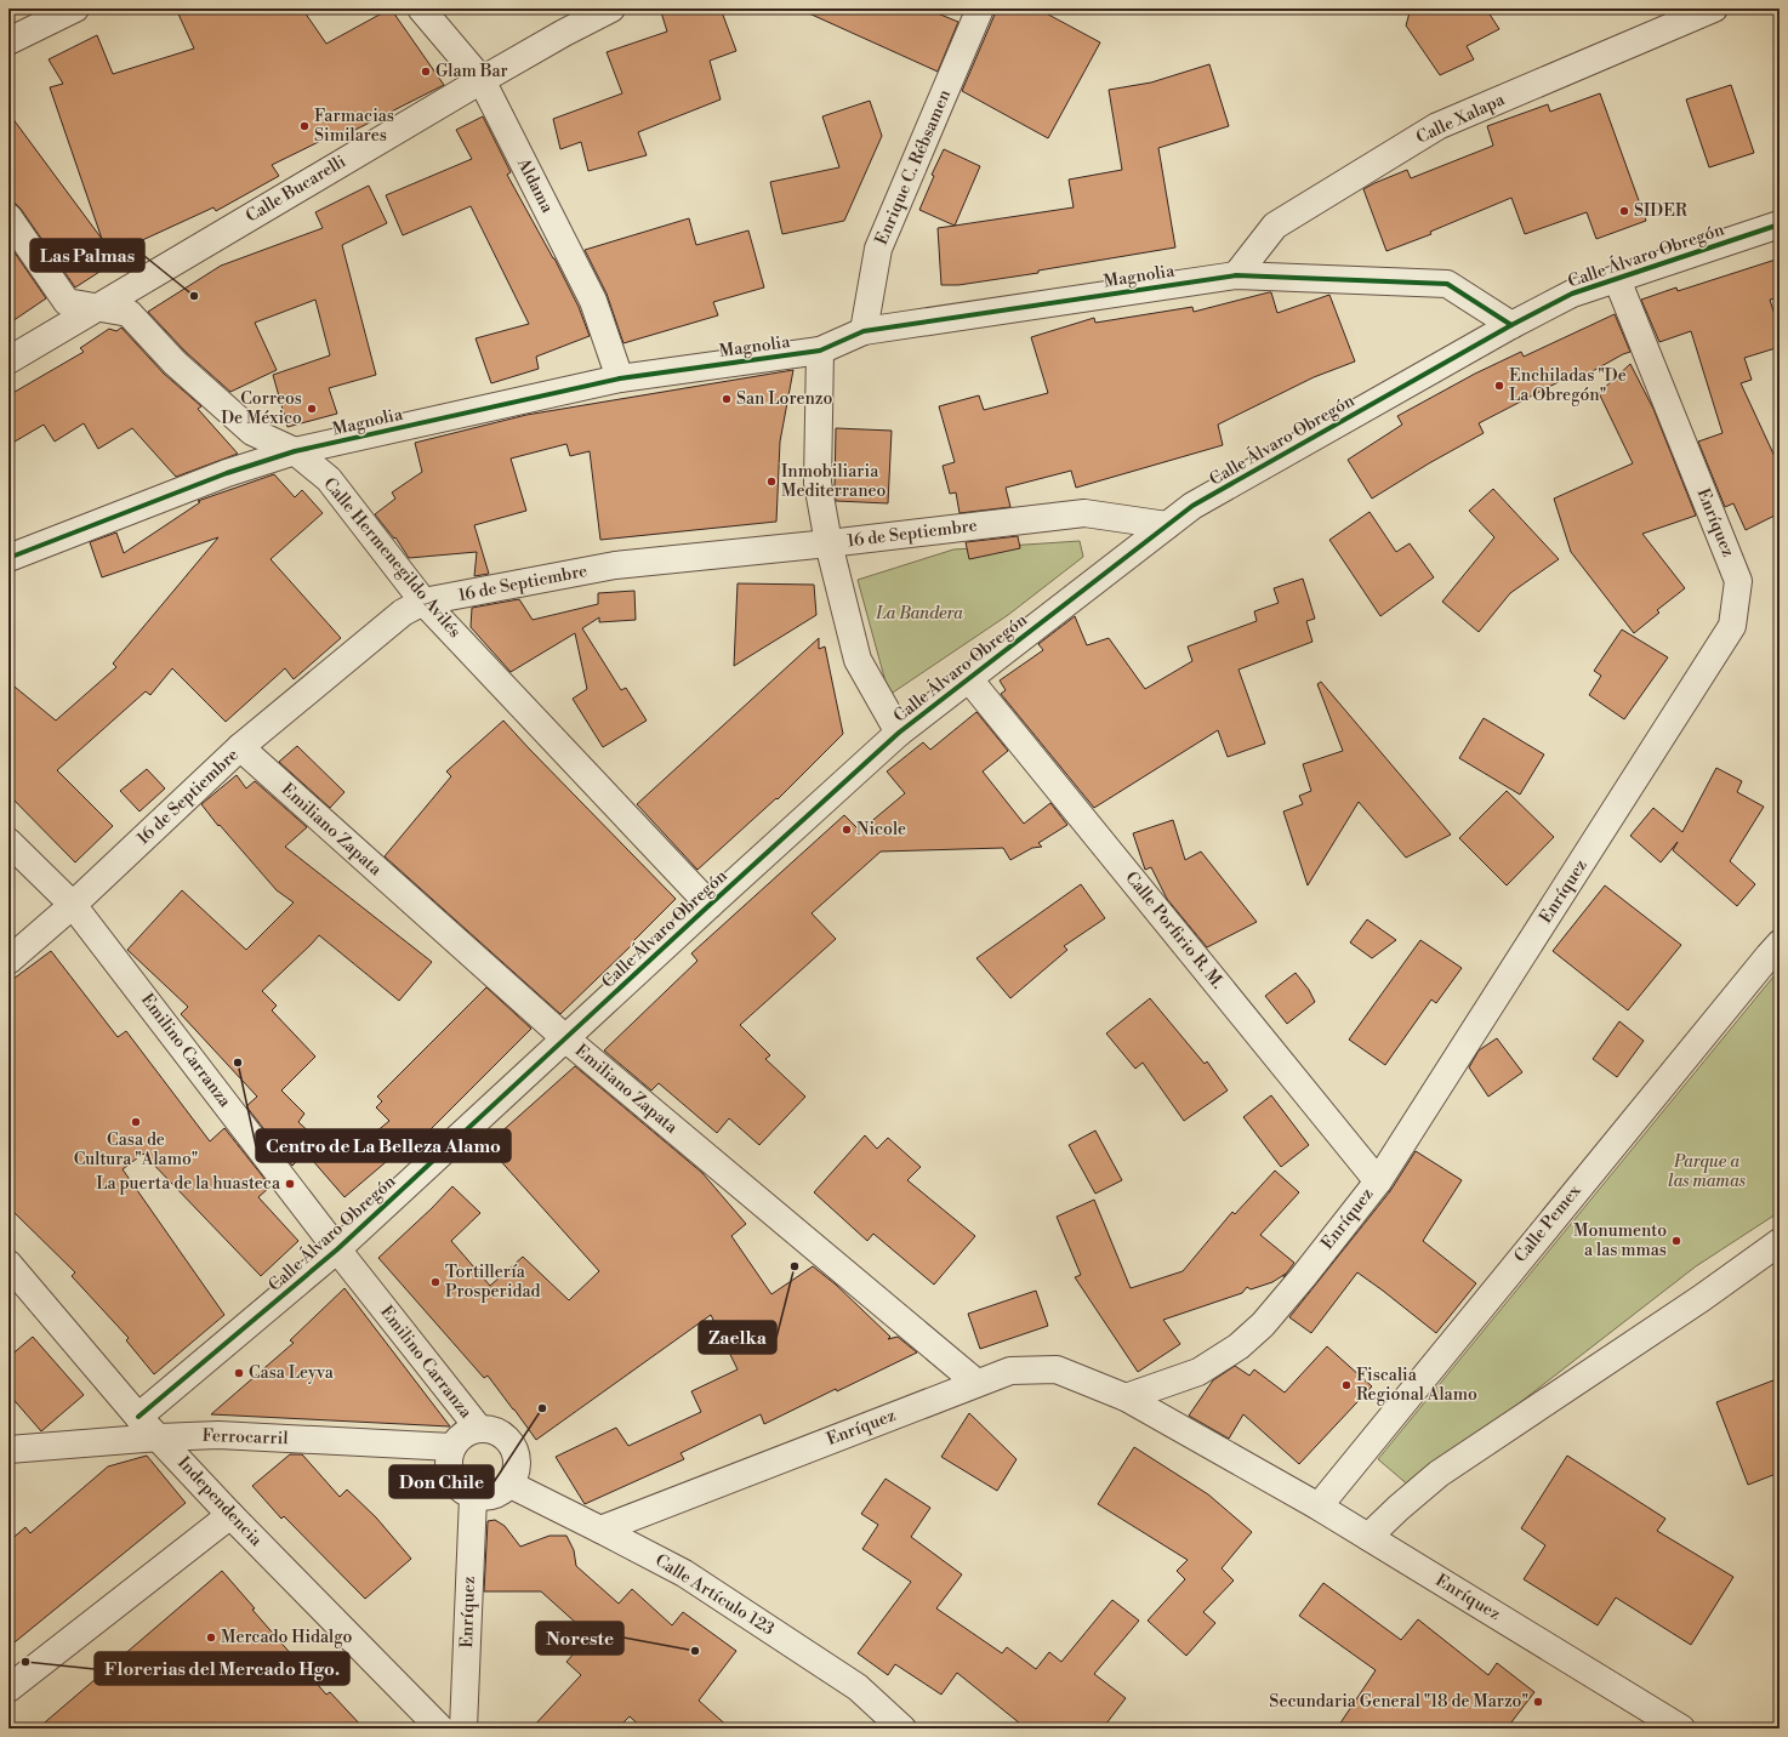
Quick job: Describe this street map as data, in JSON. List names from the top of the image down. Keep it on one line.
{"streets":{"street":["Calle Xalapa","Enrique C. Rébsamen","Aldama","Calle Bucarelli","Calle Álvaro Obregón","Magnolia","Enríquez","16 de Septiembre","Calle Hermenegildo Avilés","Emiliano Zapata","Calle Porfirio R. M.","Emilino Carranza","Calle Pemex","Ferrocarril","Independencia","Calle Artículo 123"]},"crossings":[["Calle Xalapa","Magnolia"],["Enrique C. Rébsamen","Magnolia"],["Aldama","Calle Bucarelli"],["Aldama","Magnolia"],["Calle Bucarelli","Calle Hermenegildo Avilés"],["Calle Álvaro Obregón","Magnolia"],["Calle Álvaro Obregón","Enríquez"],["Calle Álvaro Obregón","16 de Septiembre"],["Calle Álvaro Obregón","Calle Hermenegildo Avilés"],["Calle Álvaro Obregón","Emiliano Zapata"],["Calle Álvaro Obregón","Calle Porfirio R. M."],["Calle Álvaro Obregón","Emilino Carranza"],["Calle Álvaro Obregón","Independencia"],["Magnolia","Calle Hermenegildo Avilés"],["Enríquez","Emiliano Zapata"],["Enríquez","Calle Porfirio R. M."],["Enríquez","Emilino Carranza"],["Enríquez","Calle Pemex"],["Enríquez","Ferrocarril"],["Enríquez","Calle Artículo 123"],["16 de Septiembre","Calle Hermenegildo Avilés"],["16 de Septiembre","Emiliano Zapata"],["16 de Septiembre","Emilino Carranza"],["Emilino Carranza","Ferrocarril"],["Emilino Carranza","Calle Artículo 123"],["Ferrocarril","Independencia"],["Ferrocarril","Calle Artículo 123"]],"parks":["La Bandera","Parque a las mamas"],"places":["Glam Bar","Farmacias Similares","SIDER","Las Palmas","Enchiladas \"De La Obregón\"","San Lorenzo","Correos De México","Inmobiliaria Mediterraneo","Nicole","Centro de La Belleza Alamo","Casa de Cultura \"Alamo\"","La puerta de la huasteca","Monumento a las mmas","Zaelka","Tortillería Prosperidad","Casa Leyva","Fiscalia Regional Alamo","Don Chile","Mercado Hidalgo","Noreste","Florerias del Mercado Hgo.","Secundaria General \"18 de Marzo\""]}
